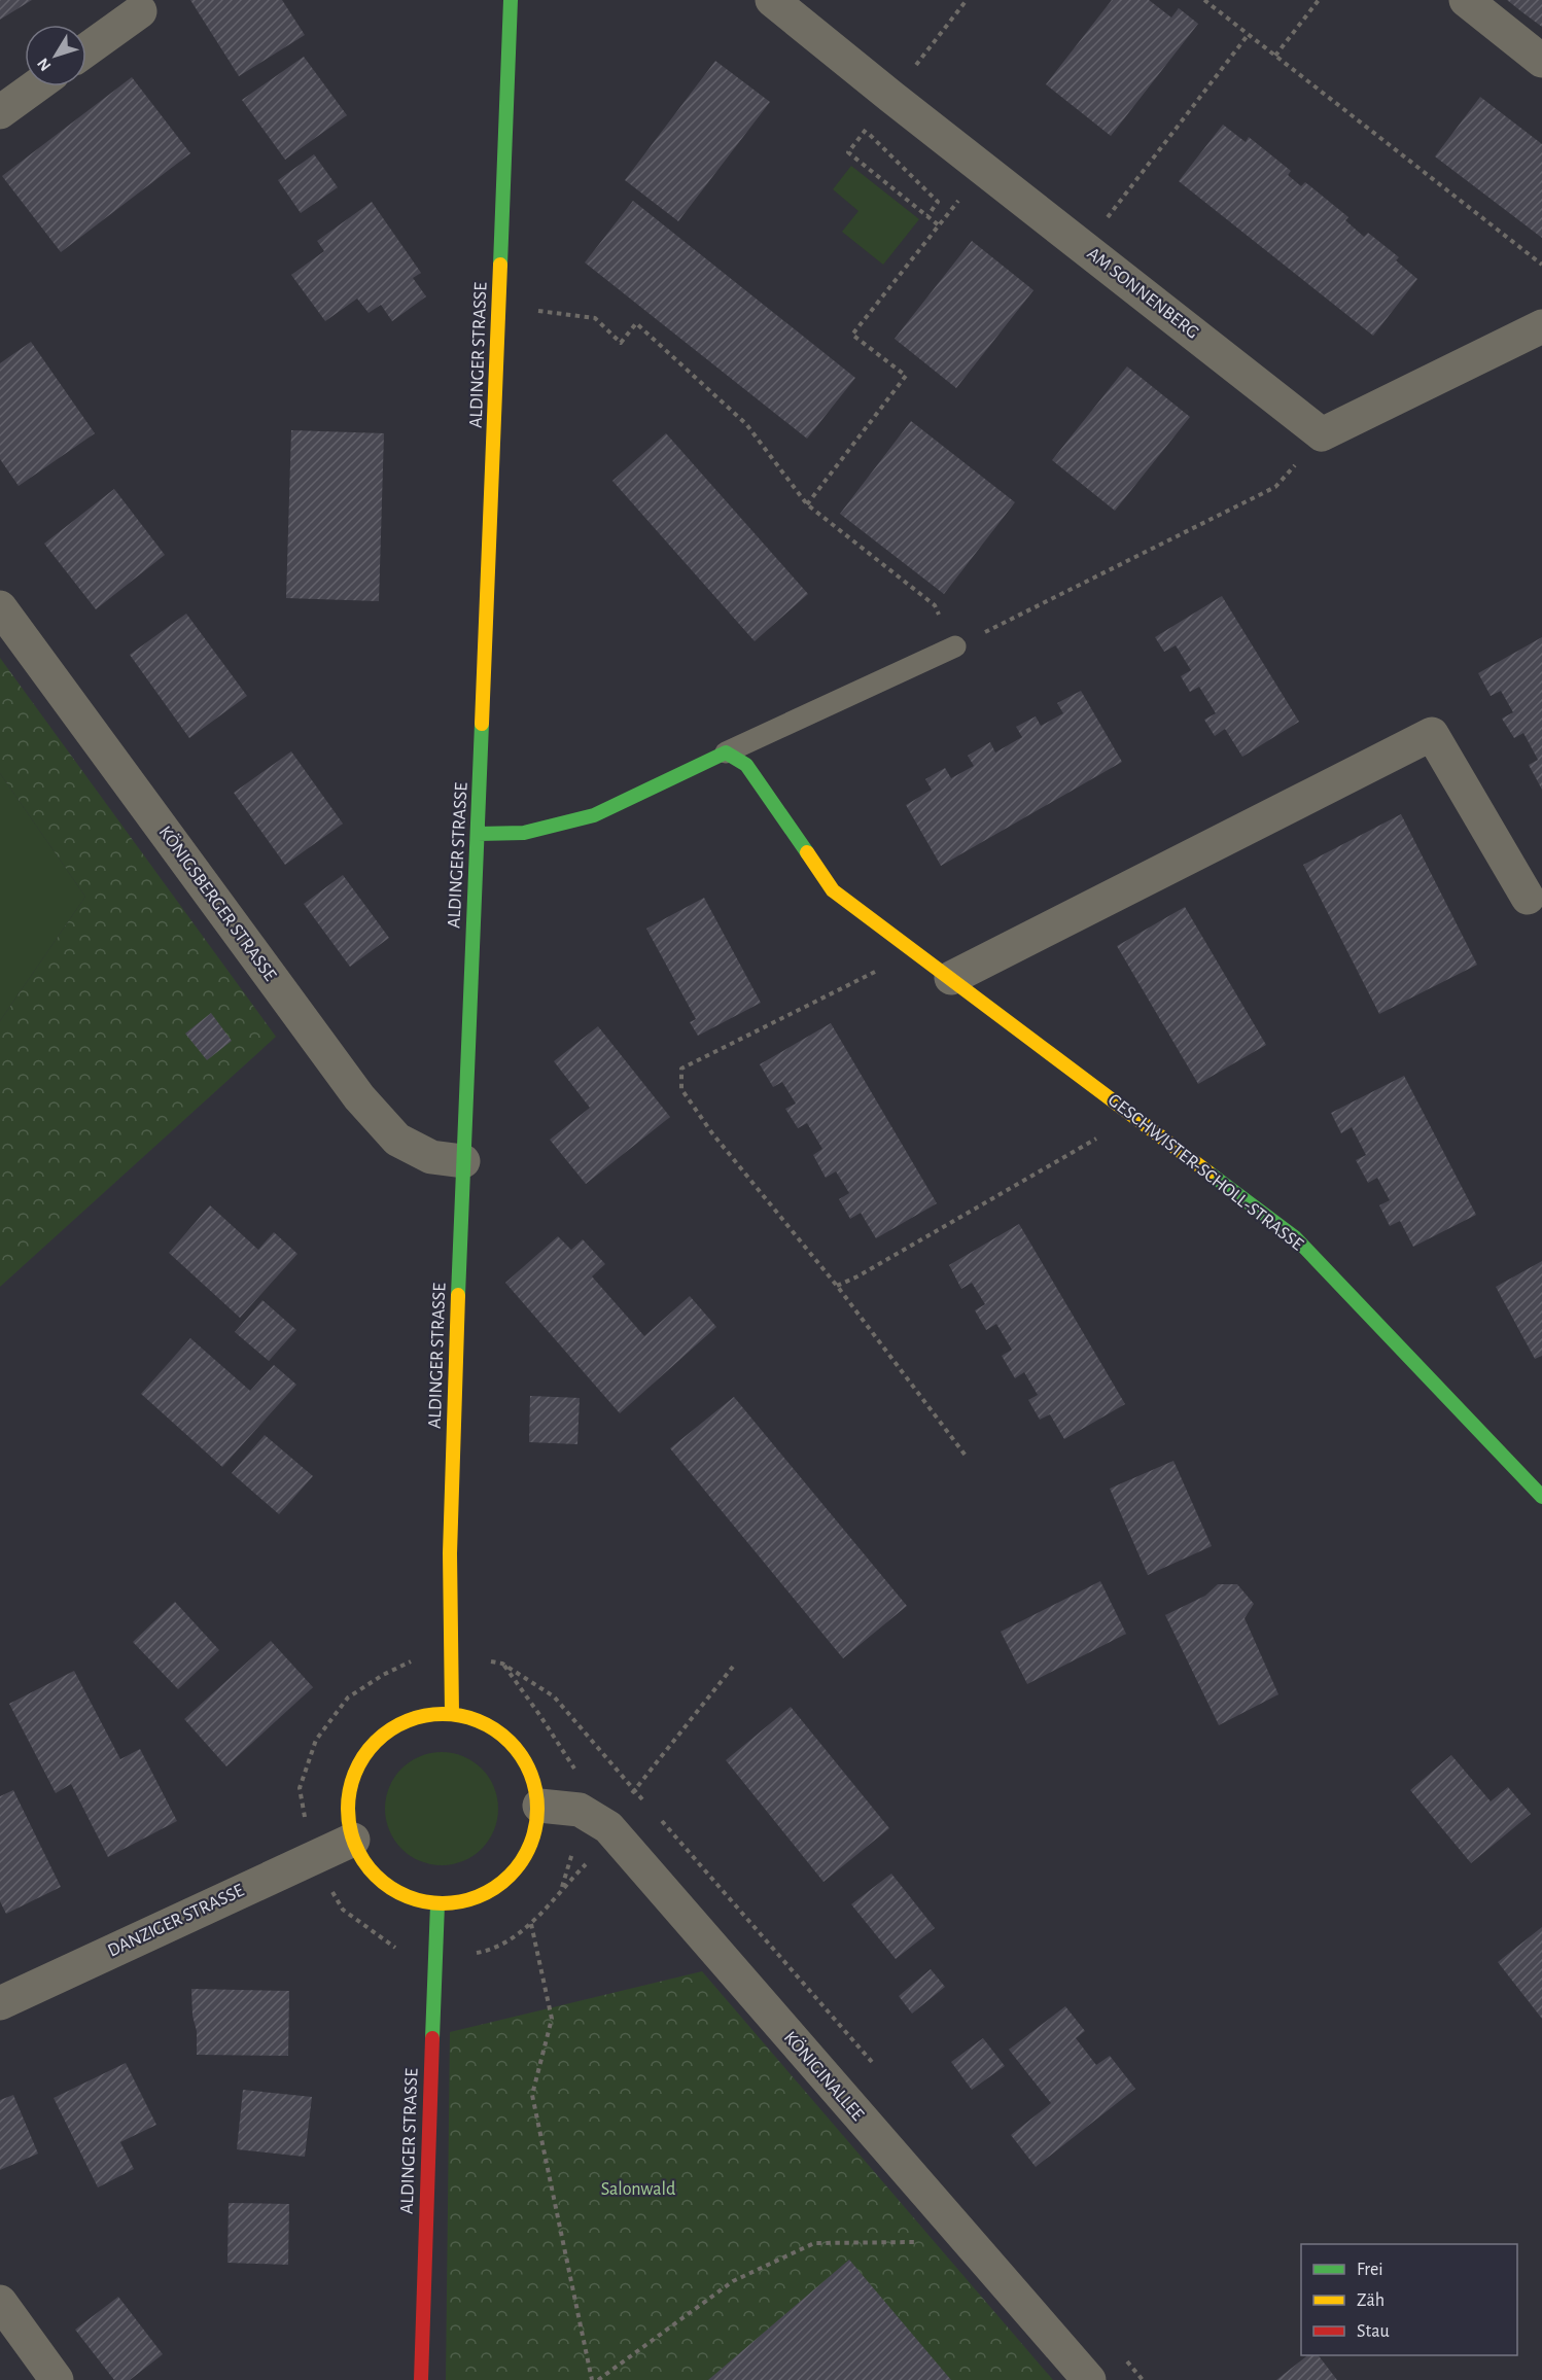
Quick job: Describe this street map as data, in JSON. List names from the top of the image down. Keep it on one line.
{"streets":{"main road":["ALDINGER STRASSE","GESCHWISTER-SCHOLL-STRASSE"],"street":["AM SONNENBERG","KÖNIGSBERGER STRASSE","DANZIGER STRASSE","KÖNIGINALLEE"]},"crossings":[["ALDINGER STRASSE","KÖNIGSBERGER STRASSE"],["ALDINGER STRASSE","DANZIGER STRASSE"],["ALDINGER STRASSE","KÖNIGINALLEE"],["DANZIGER STRASSE","KÖNIGINALLEE"]],"parks":["Salonwald"],"legend":["Frei","Zäh","Stau"],"north":"bottom left"}
